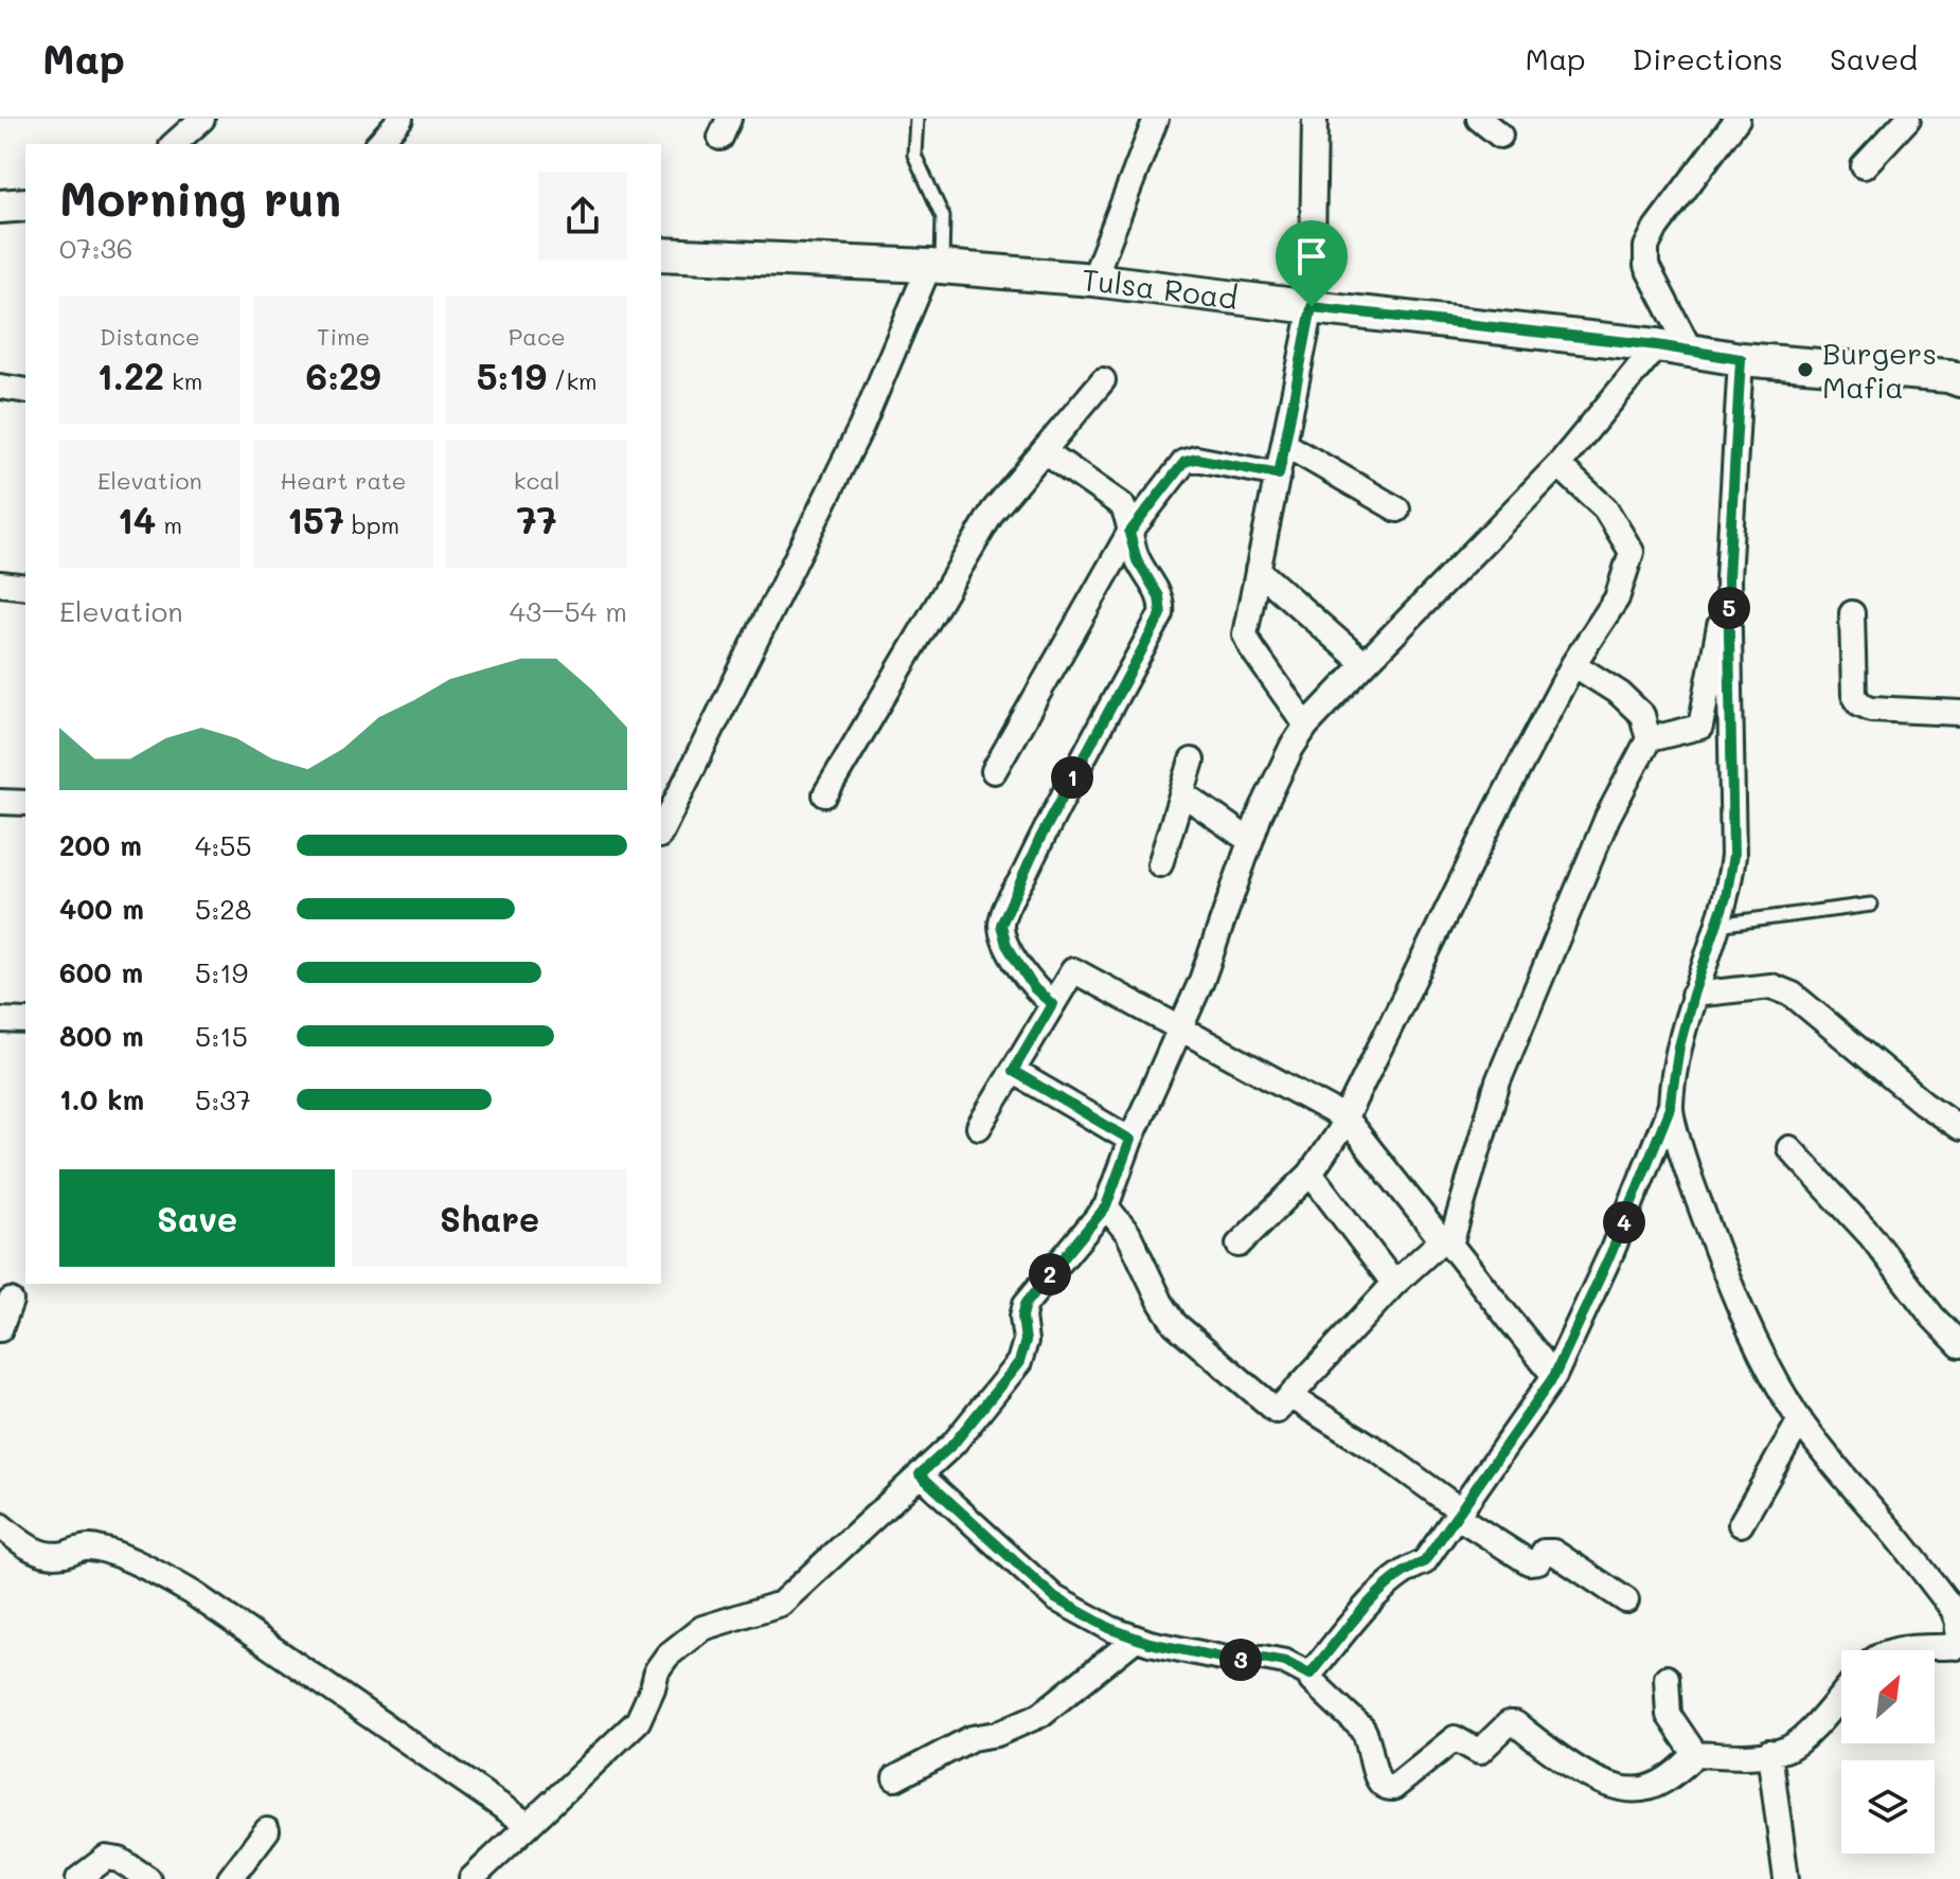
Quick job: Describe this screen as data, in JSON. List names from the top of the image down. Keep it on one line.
{"streets":{"main road":["Tulsa Road"]},"places":["Burgers Mafia"],"north":"top right","page":{"header":"Map","nav":["Map","Directions","Saved"],"heading":["Morning run","07:36"],"stats":[["Distance","1.22 km"],["Time","6:29"],["Pace","5:19 /km"],["Elevation","14 m"],["Heart rate","157 bpm"],["kcal","77"]],"chart":["Elevation","43–54 m"],"pins":["5","1","4","2","3"],"list":[{"name":"200 m","note":"4:55"},{"name":"400 m","note":"5:28"},{"name":"600 m","note":"5:19"},{"name":"800 m","note":"5:15"},{"name":"1.0 km","note":"5:37"}],"buttons":["Save","Share"]}}
